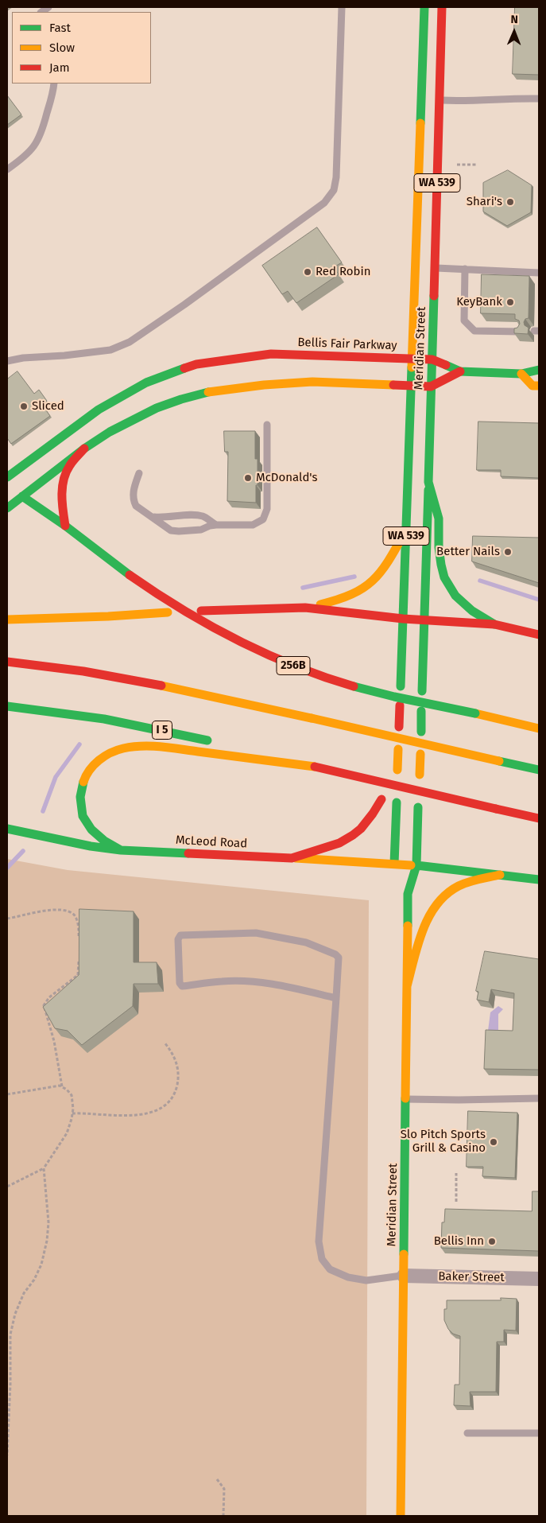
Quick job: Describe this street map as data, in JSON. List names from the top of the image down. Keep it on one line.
{"streets":{"main road":["WA 539","Bellis Fair Parkway","Meridian Street","256B","I 5","McLeod Road"],"street":["Baker Street"]},"crossings":[["Bellis Fair Parkway","Meridian Street"],["Bellis Fair Parkway","256B"],["Meridian Street","McLeod Road"],["Meridian Street","Baker Street"]],"places":["Shari's","Red Robin","KeyBank","Sliced","McDonald's","Better Nails","Slo Pitch Sports Grill & Casino","Bellis Inn"],"legend":["Fast","Slow","Jam"],"north":"top"}
